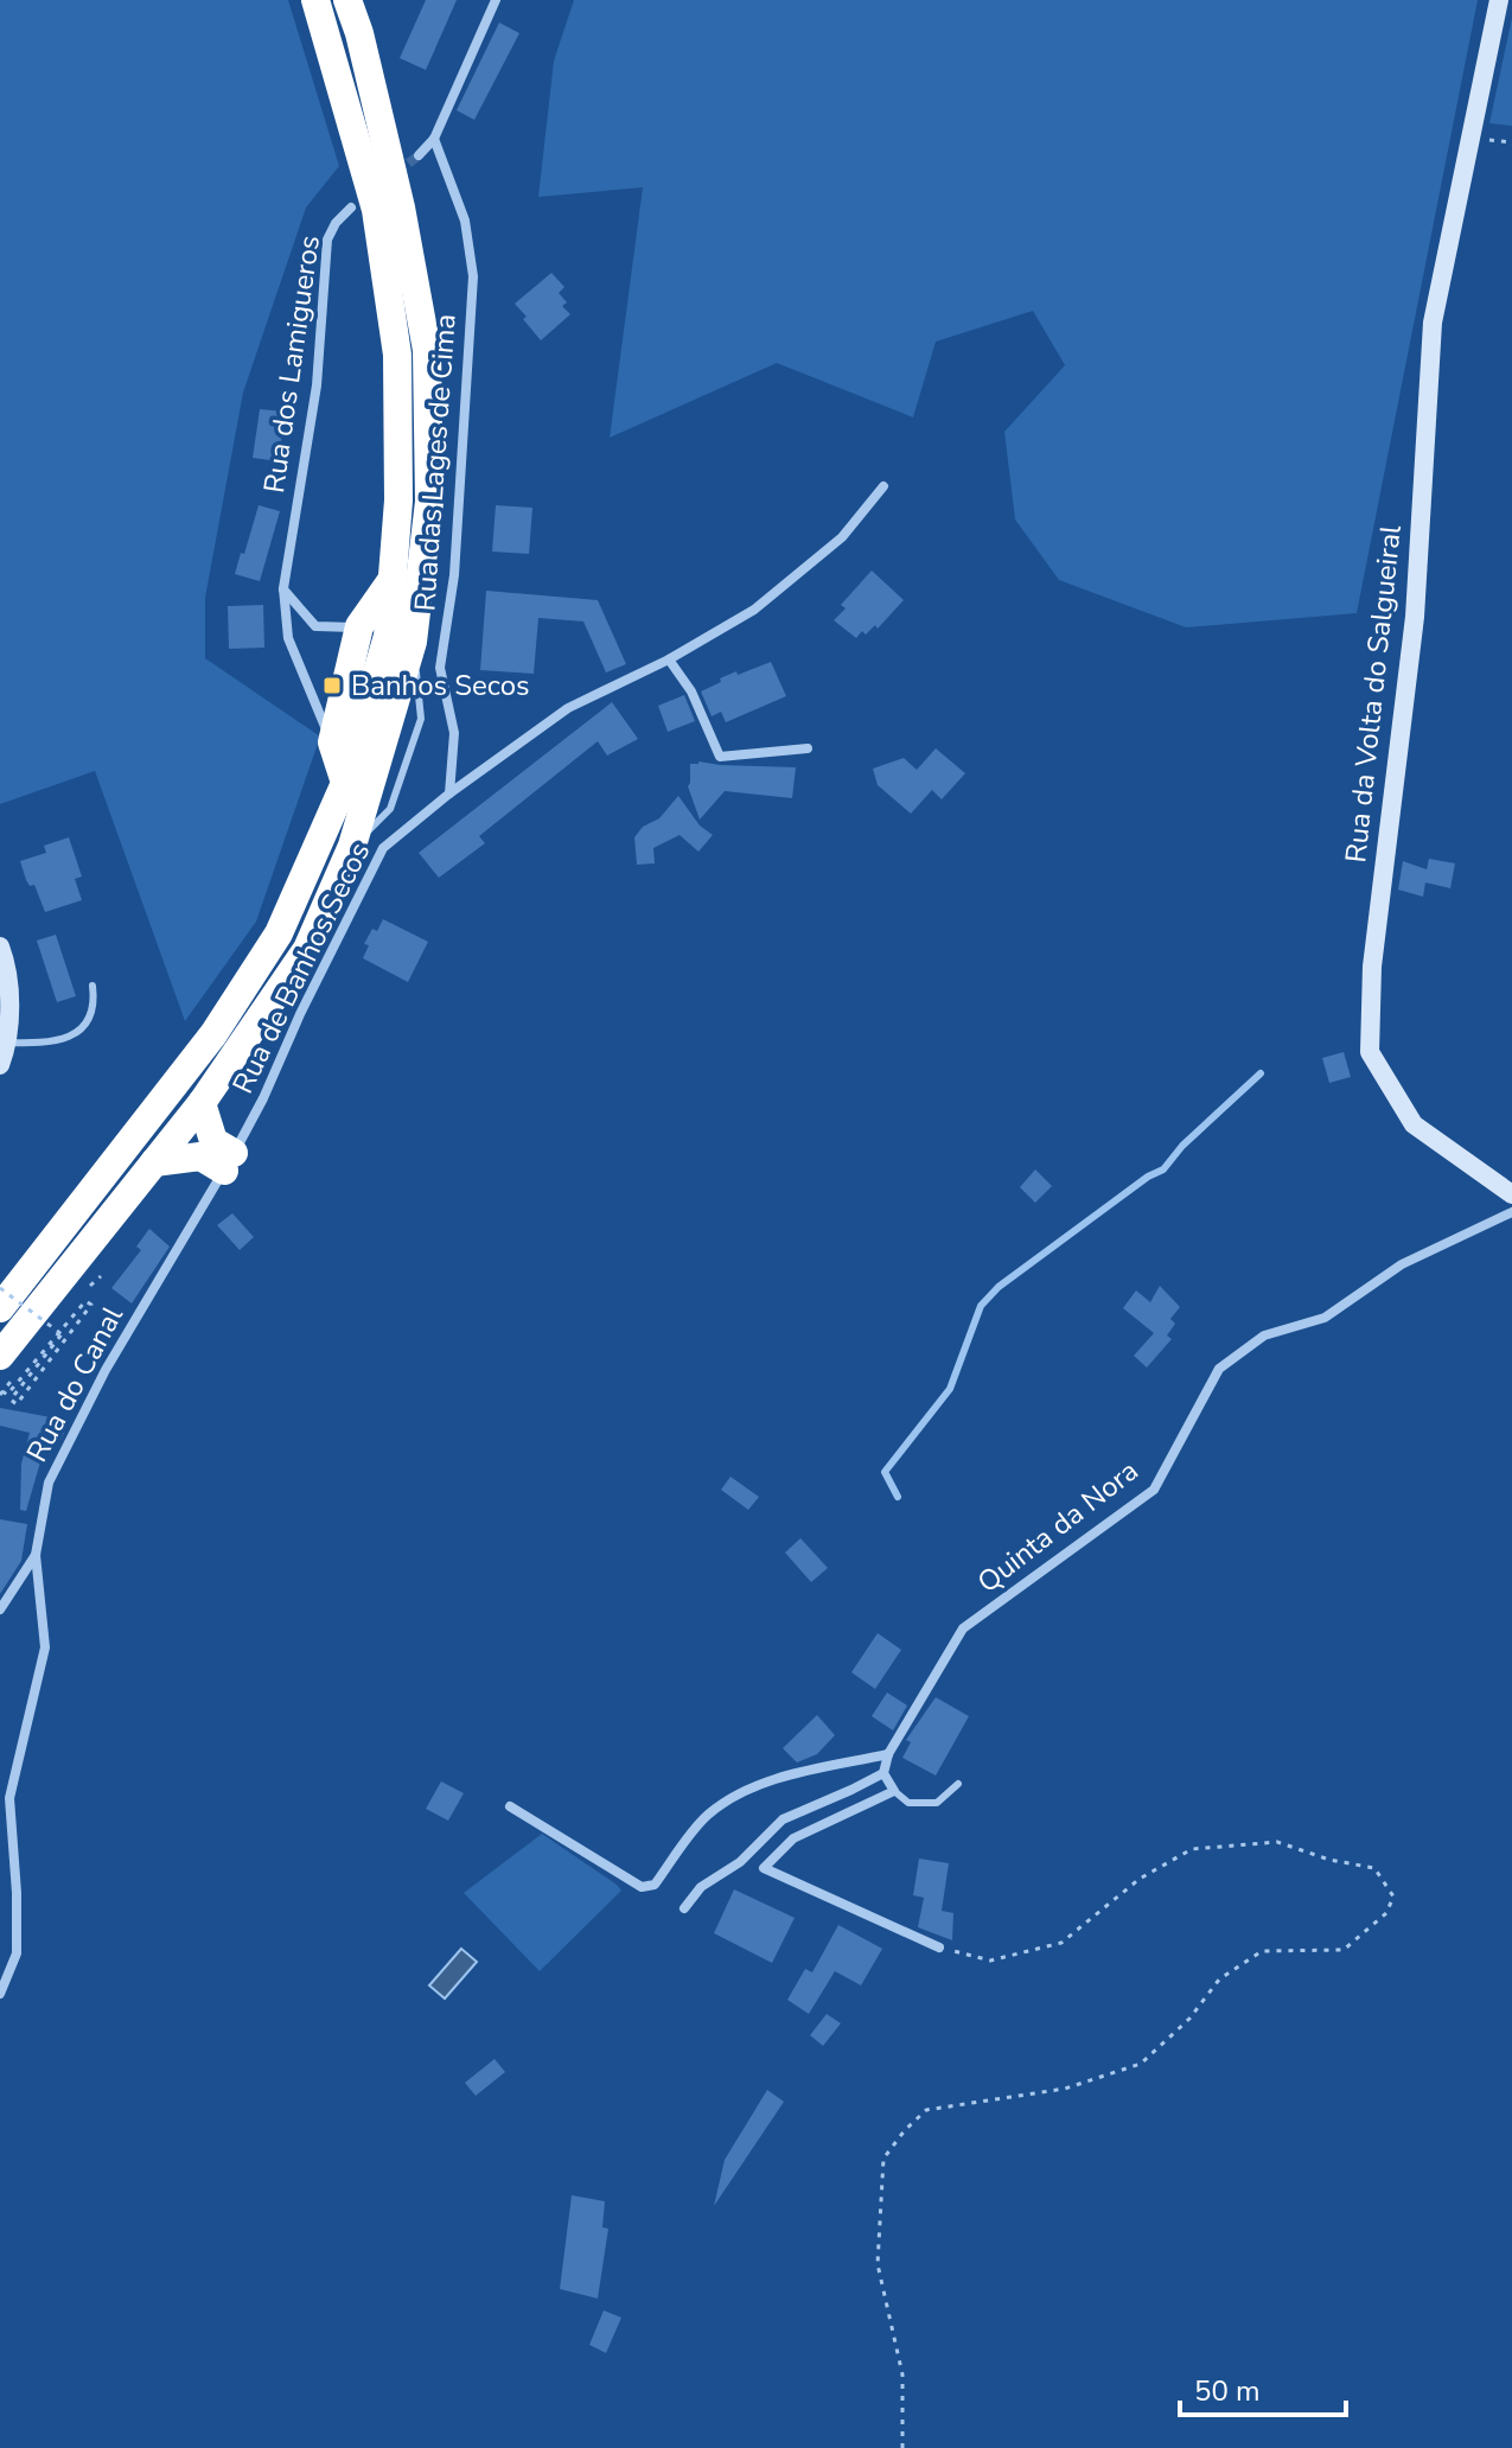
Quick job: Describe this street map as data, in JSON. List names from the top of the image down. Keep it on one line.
{"streets":{"main road":["Rua da Volta do Salgueiral"],"street":["Rua dos Lamigueros","Rua das Lages de Cima","Rua de Banhos Secos","Rua do Canal","Quinta da Nora"]},"crossings":[["Rua das Lages de Cima","Rua de Banhos Secos"],["Rua de Banhos Secos","Rua do Canal"]],"places":{"transit":["Banhos Secos"]},"scale_bar":"50 m"}
